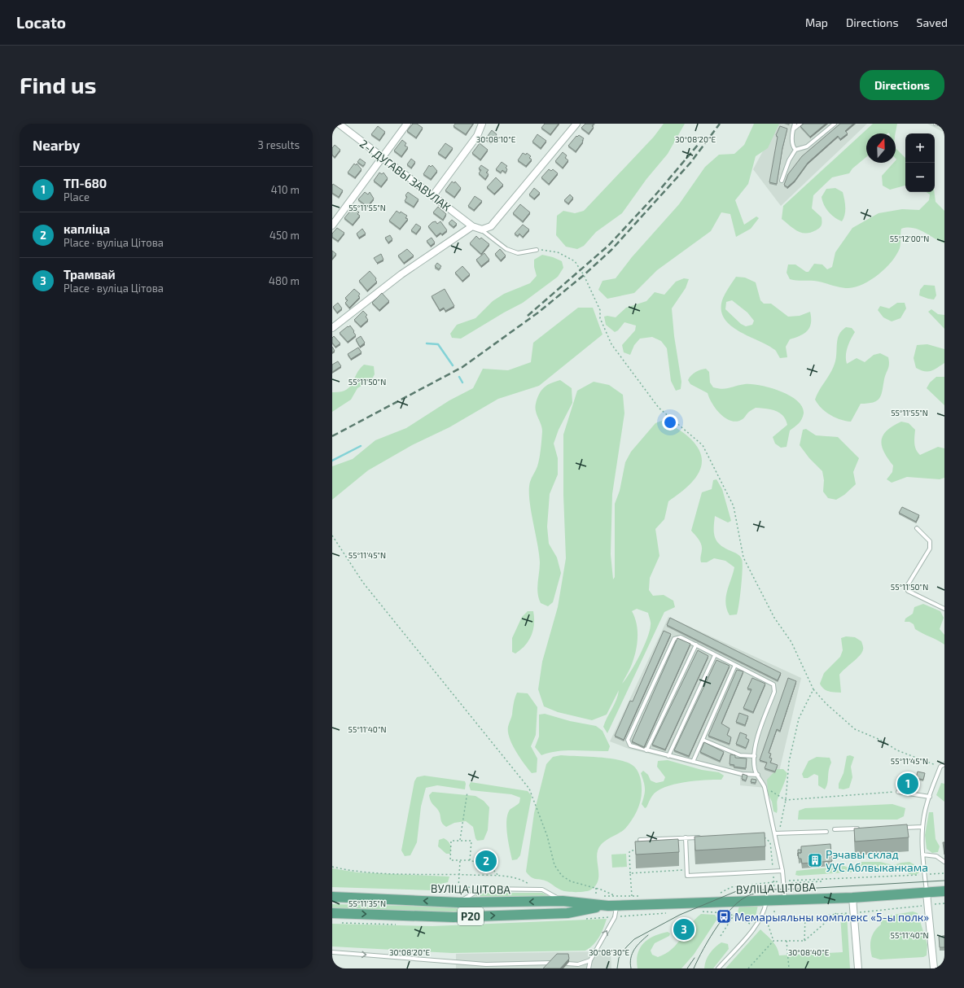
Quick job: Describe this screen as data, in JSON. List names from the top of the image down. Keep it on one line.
{"streets":{"main road":["ВУЛІЦА ЦІТОВА","Р20"],"street":["2-І ДУГАВЫ ЗАВУЛАК"]},"places":{"building":["Рэчавы склад УУС Аблвыканкама"],"bus stop":["Мемарыяльны комплекс «5-ы полк»"]},"north":"top","page":{"header":"Locato","nav":["Map","Directions","Saved"],"buttons":"Directions","title":"Find us","heading":["Nearby","3 results"],"map_buttons":["+","−"],"list":[{"mark":"1","name":"ТП-680","note":"Place","value":"410 m"},{"mark":"2","name":"капліца","note":"Place · вуліца Цітова","value":"450 m"},{"mark":"3","name":"Трамвай","note":"Place · вуліца Цітова","value":"480 m"}],"pins":["1","2","3"]},"coordinates":["30°08'20\"E","30°08'10\"E","55°11'55\"N","55°12'00\"N","55°11'50\"N","55°11'45\"N","55°11'40\"N","55°11'35\"N","30°08'30\"E","30°08'40\"E"]}
